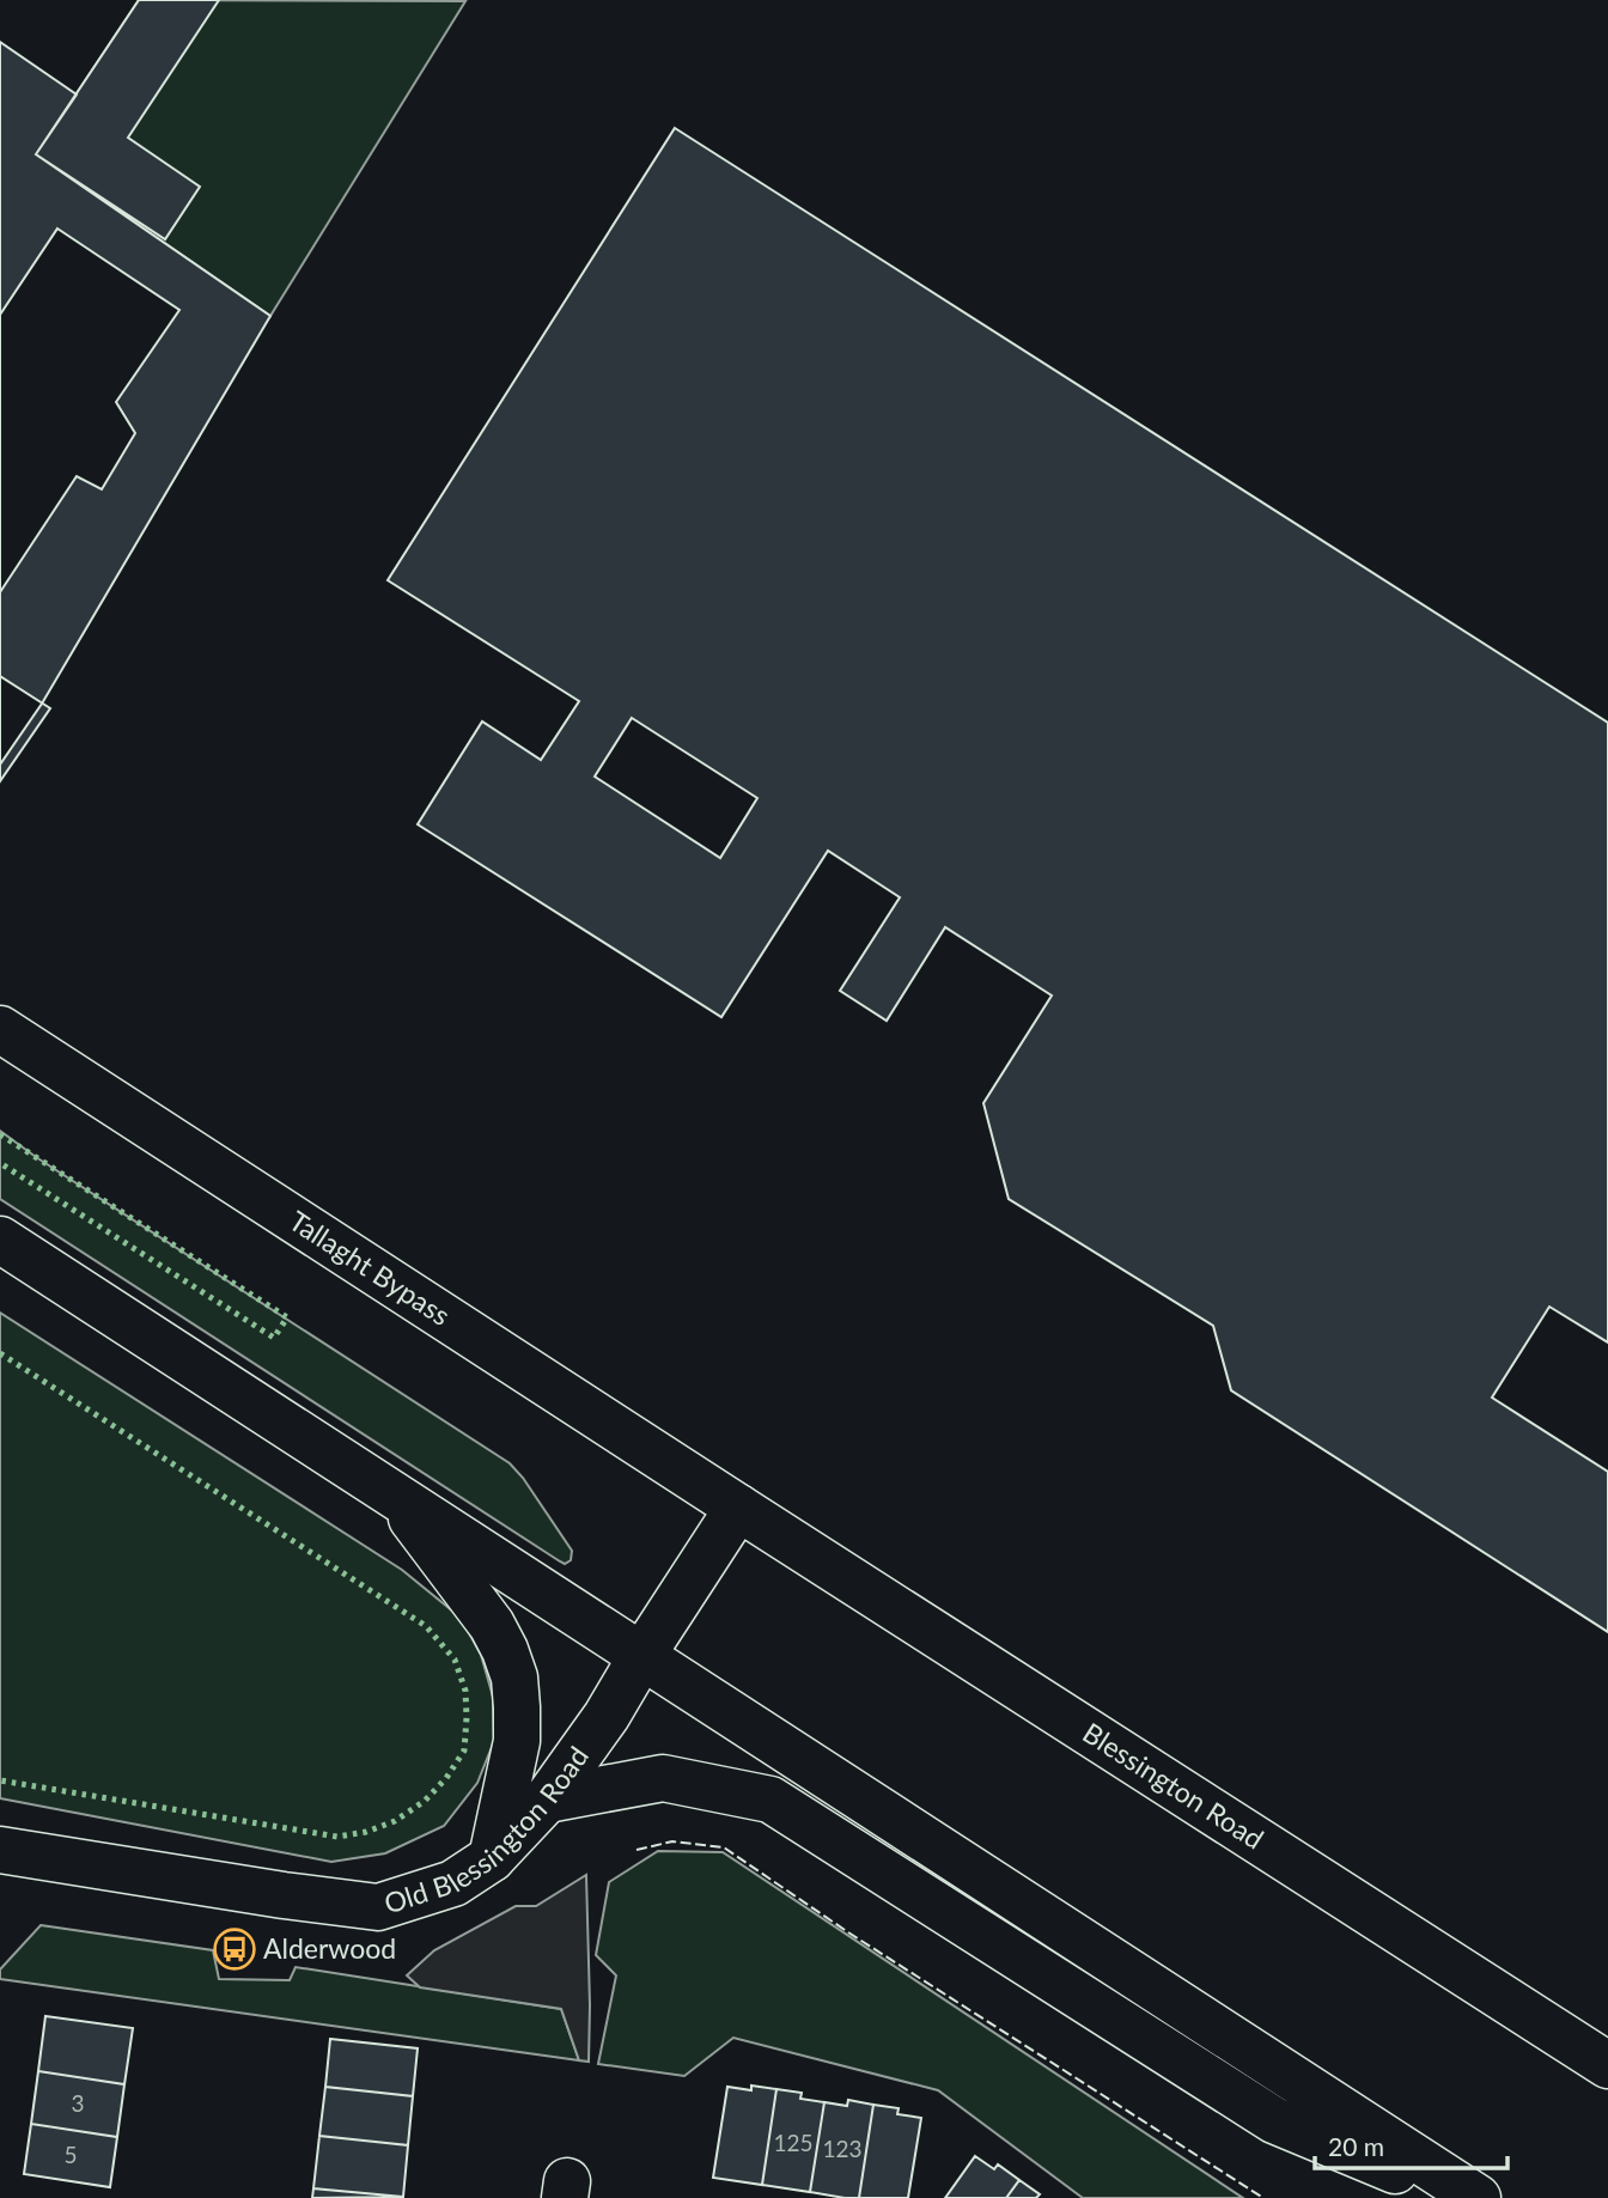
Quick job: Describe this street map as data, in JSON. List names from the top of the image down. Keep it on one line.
{"streets":{"main road":["Tallaght Bypass","Blessington Road","Old Blessington Road"]},"crossings":[["Tallaght Bypass","Blessington Road"],["Tallaght Bypass","Old Blessington Road"],["Blessington Road","Old Blessington Road"]],"places":{"bus stop":["Alderwood"]},"house_numbers":["3","125","123","5"],"scale_bar":"20 m"}
